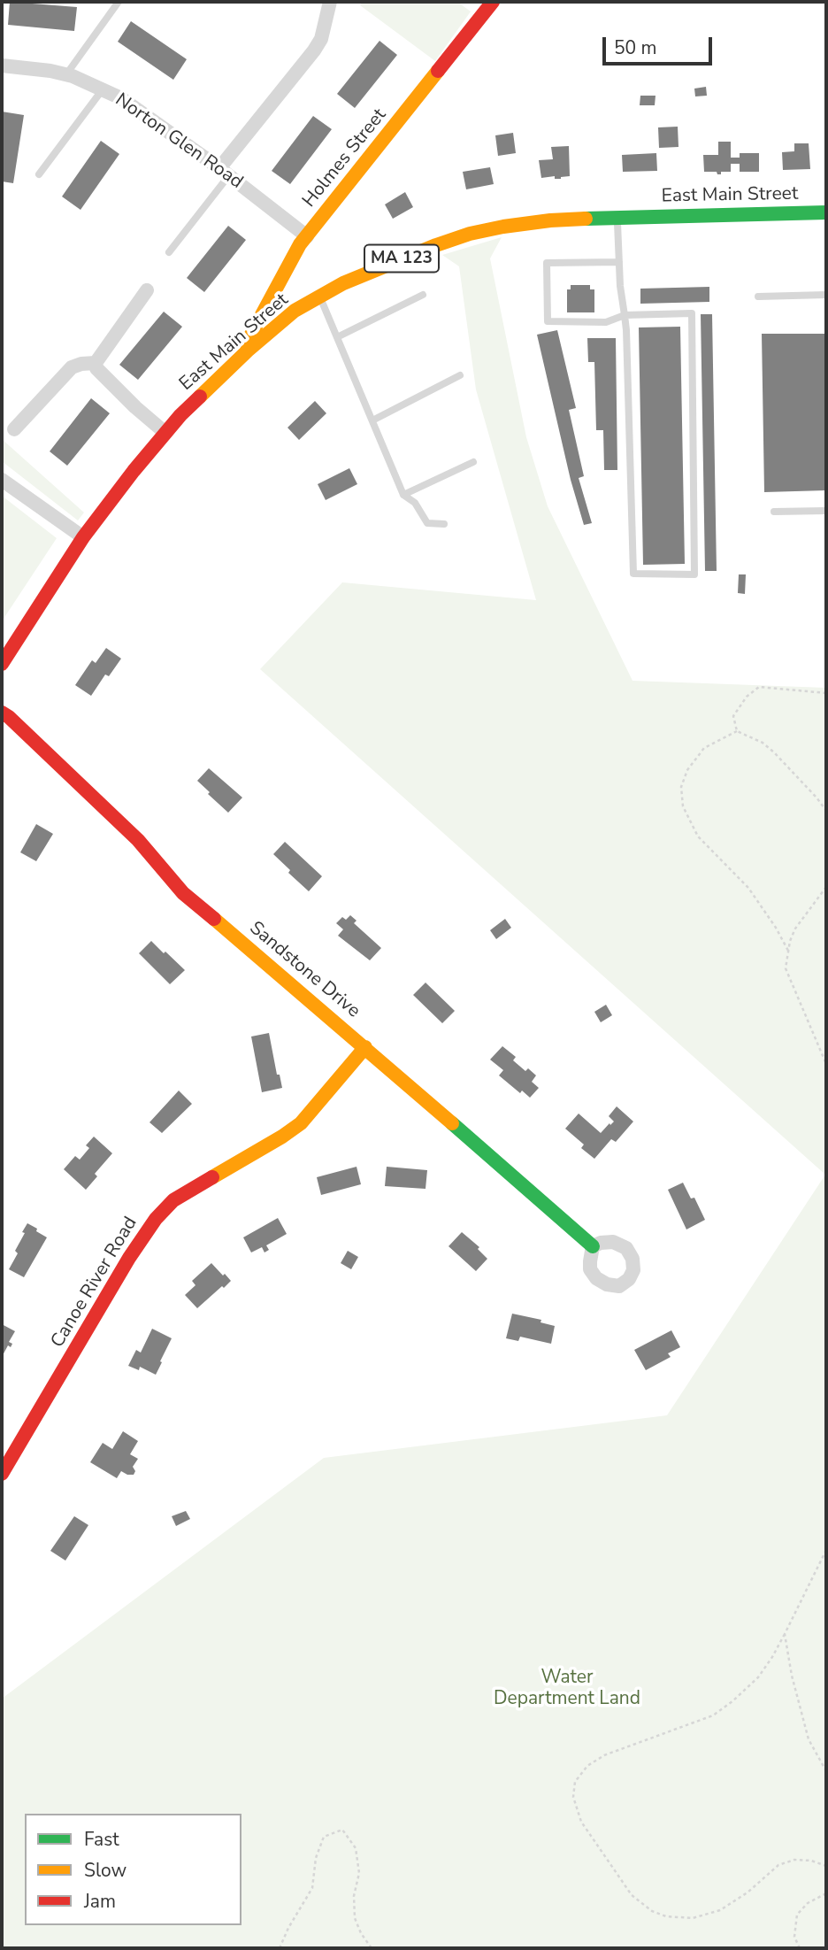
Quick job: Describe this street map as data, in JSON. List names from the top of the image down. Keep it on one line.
{"streets":{"main road":["Holmes Street","East Main Street","MA 123","Sandstone Drive","Canoe River Road"],"street":["Norton Glen Road"]},"crossings":[["Norton Glen Road","Holmes Street"],["Holmes Street","East Main Street"],["East Main Street","MA 123"],["Sandstone Drive","Canoe River Road"]],"parks":["Water Department Land"],"legend":["Fast","Slow","Jam"],"scale_bar":"50 m"}
